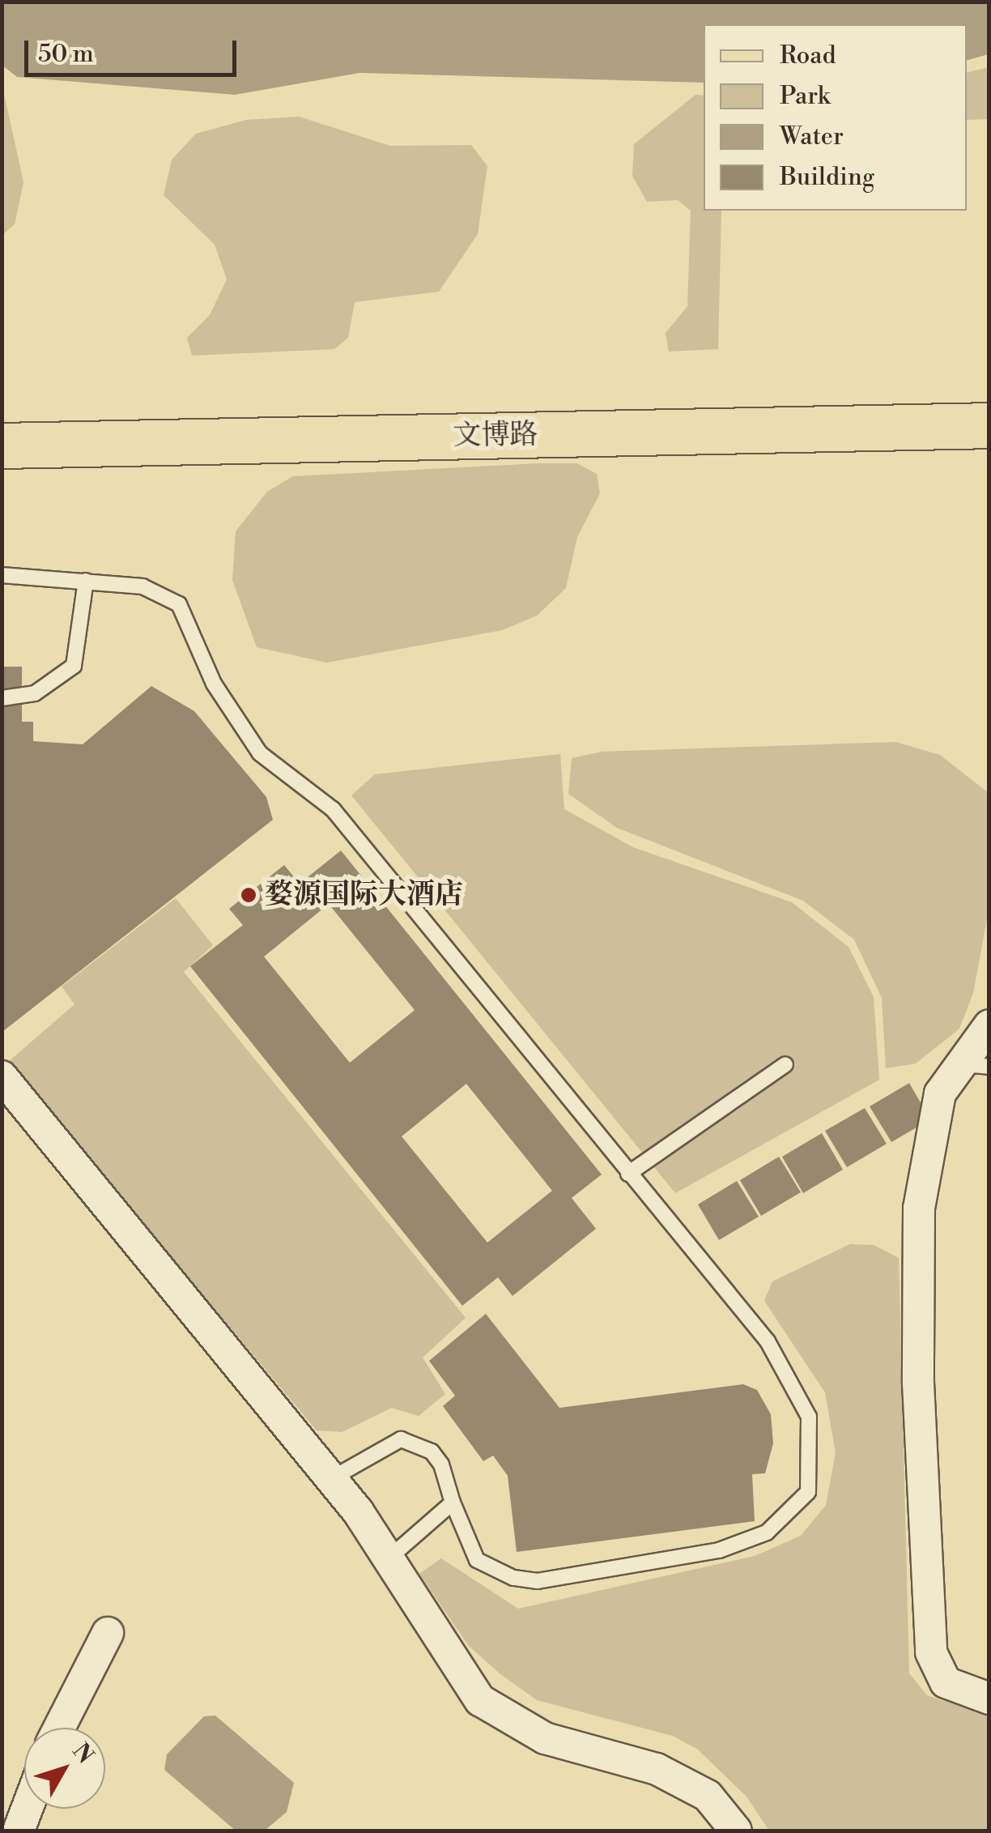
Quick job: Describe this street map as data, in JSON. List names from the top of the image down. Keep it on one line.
{"streets":{"main road":["文博路"]},"places":["婺源国际大酒店"],"legend":["Road","Park","Water","Building"],"scale_bar":"50 m","north":"top right"}
